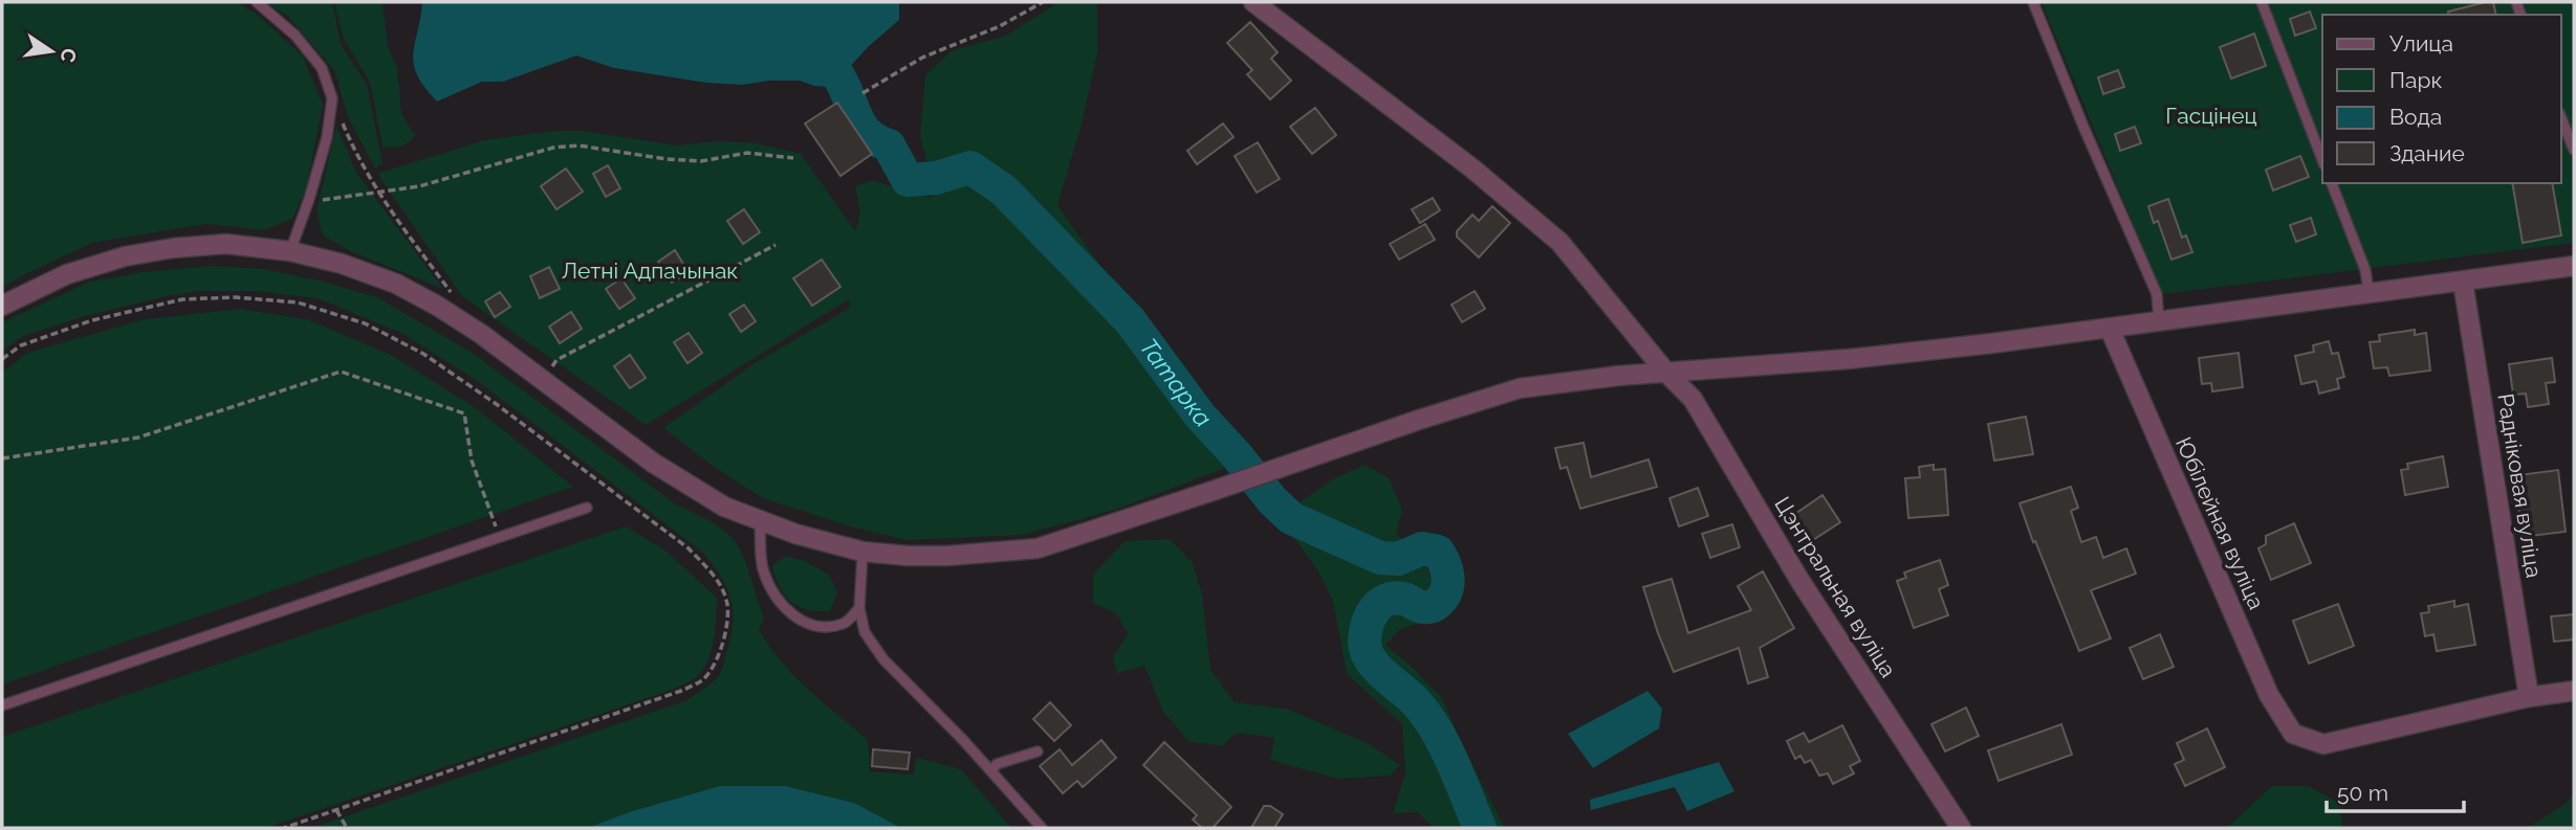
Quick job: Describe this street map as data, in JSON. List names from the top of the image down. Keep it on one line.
{"streets":{"street":["Радніковая вуліца","Юбілейная вуліца","Цэнтральная вуліца"]},"crossings":[["Радніковая вуліца","Юбілейная вуліца"]],"water":["Татарка"],"parks":["Гасцінец","Летні Адпачынак"],"legend":["Улица","Парк","Вода","Здание"],"scale_bar":"50 m","north":"right"}
